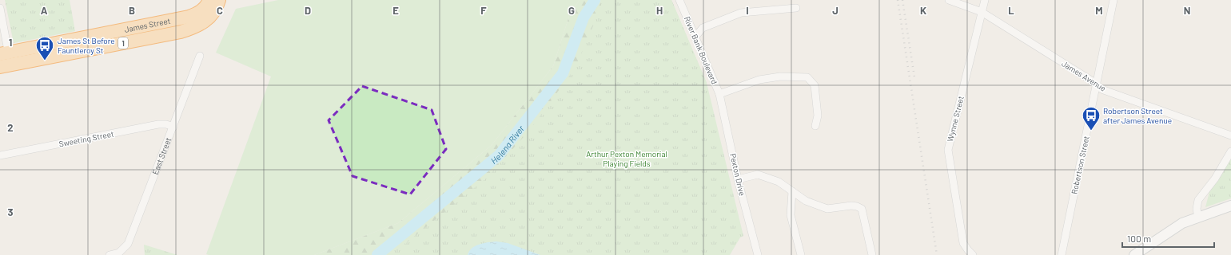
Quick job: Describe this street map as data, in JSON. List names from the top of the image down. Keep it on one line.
{"streets":{"highway":["James Street","1"],"street":["River Bank Boulevard","James Avenue","Wynne Street","Sweeting Street","East Street","Robertson Street","Pexton Drive"]},"crossings":[["River Bank Boulevard","Pexton Drive"],["James Avenue","Wynne Street"],["James Avenue","Robertson Street"],["Sweeting Street","East Street"]],"water":["Helena River"],"parks":["Arthur Pexton Memorial Playing Fields"],"places":{"bus stop":["James St Before Fauntleroy St","Robertson Street after James Avenue"]},"scale_bar":"100 m","grid":{"columns":["A","B","C","D","E","F","G","H","I","J","K","L","M","N"],"rows":["1","2","3"]}}
